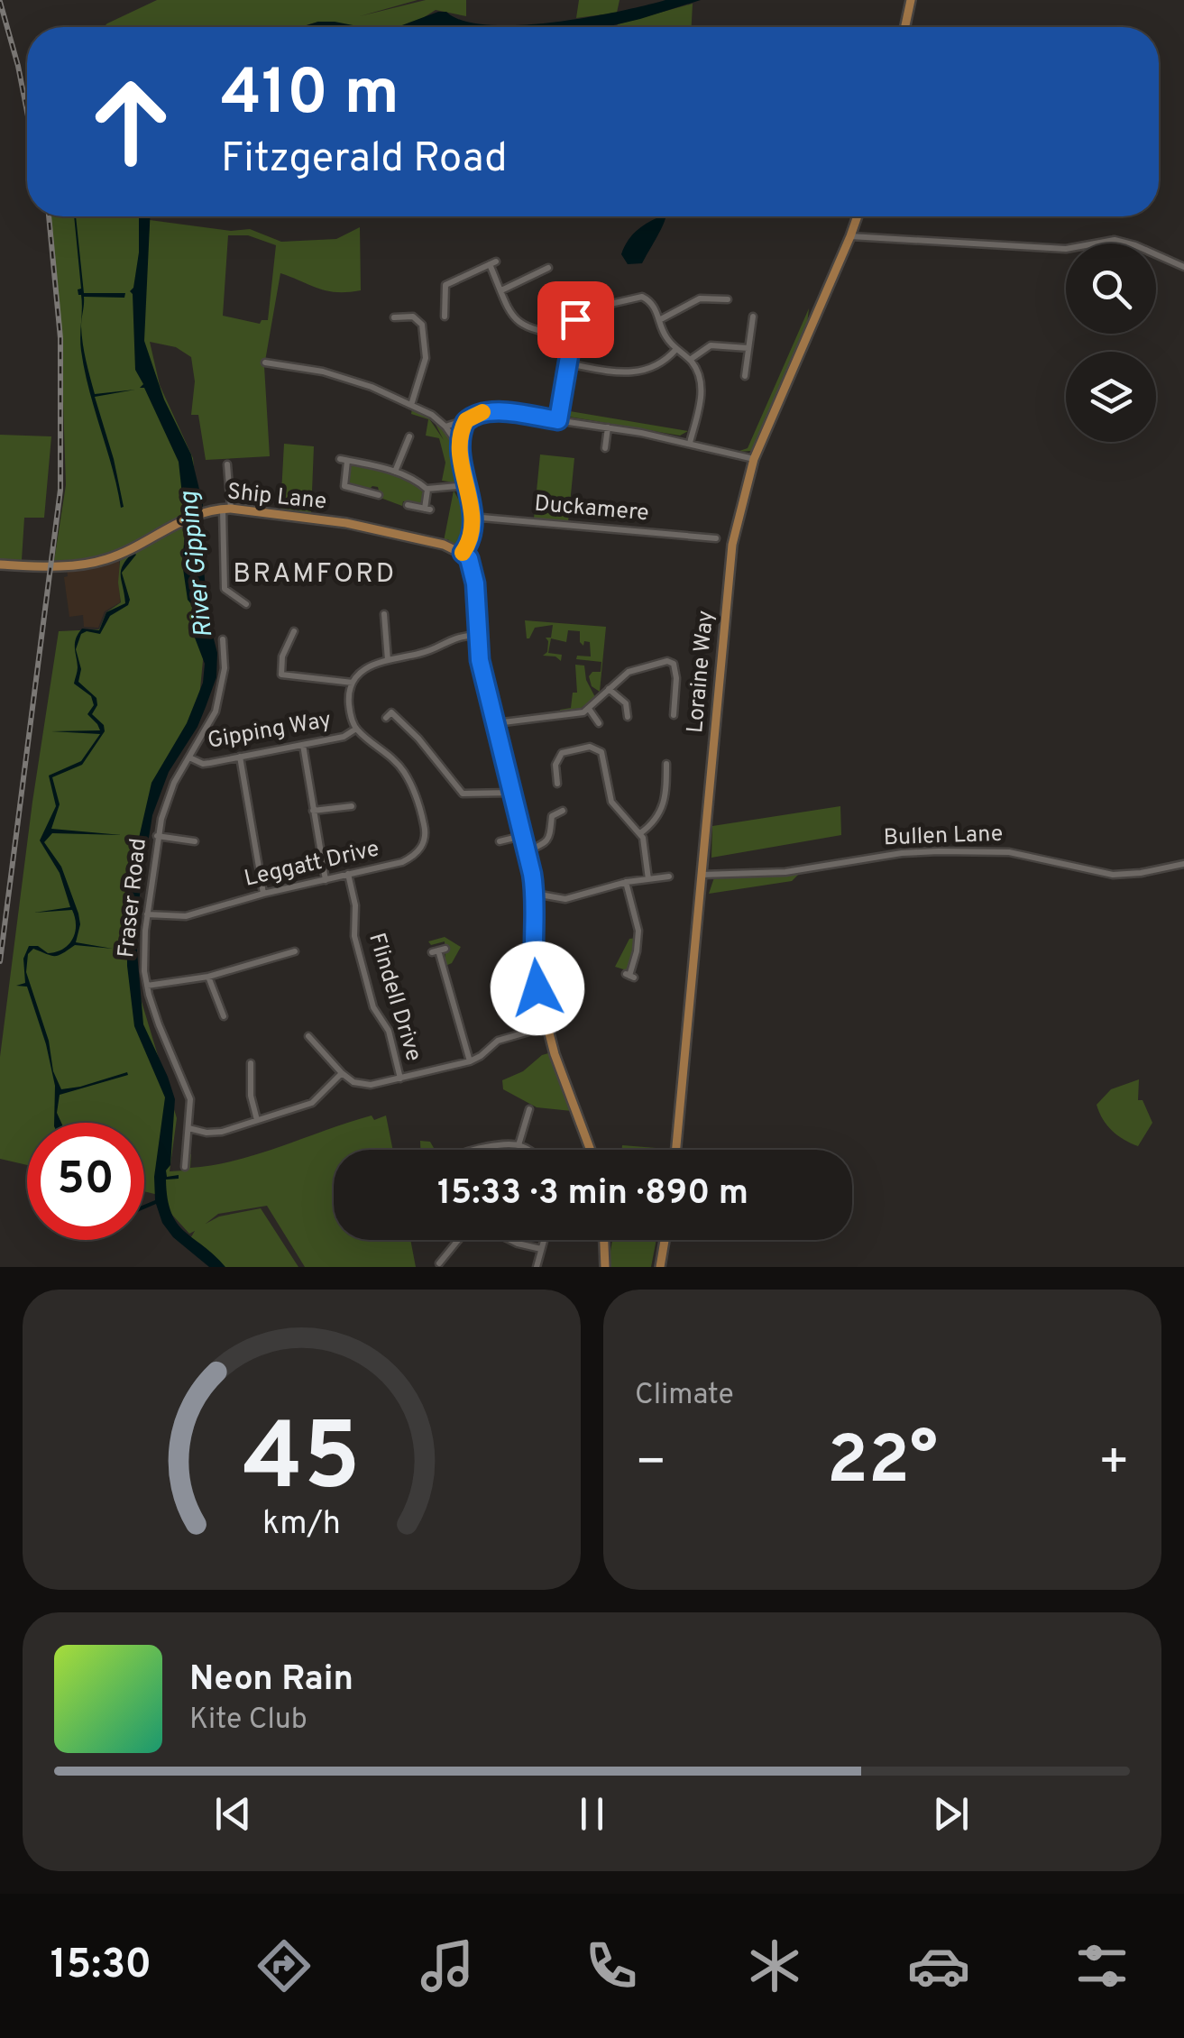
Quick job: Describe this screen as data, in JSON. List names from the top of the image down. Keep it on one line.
{"streets":{"main road":["Ship Lane","Loraine Way"],"street":["Duckamere","Gipping Way","Bullen Lane","Leggatt Drive","Fraser Road","Flindell Drive"]},"crossings":[["Loraine Way","Bullen Lane"],["Gipping Way","Leggatt Drive"],["Gipping Way","Fraser Road"],["Leggatt Drive","Fraser Road"],["Leggatt Drive","Flindell Drive"]],"districts":["BRAMFORD"],"water":["River Gipping"],"page":{"turn":["410 m","Fitzgerald Road"],"limit":"50","trip":"15:33 · 3 min · 890 m","tile":"Climate","heat":["−","22°","+"],"song":["Neon Rain","Kite Club"],"tabs":"15:30","gauge":["45","km/h"]}}
